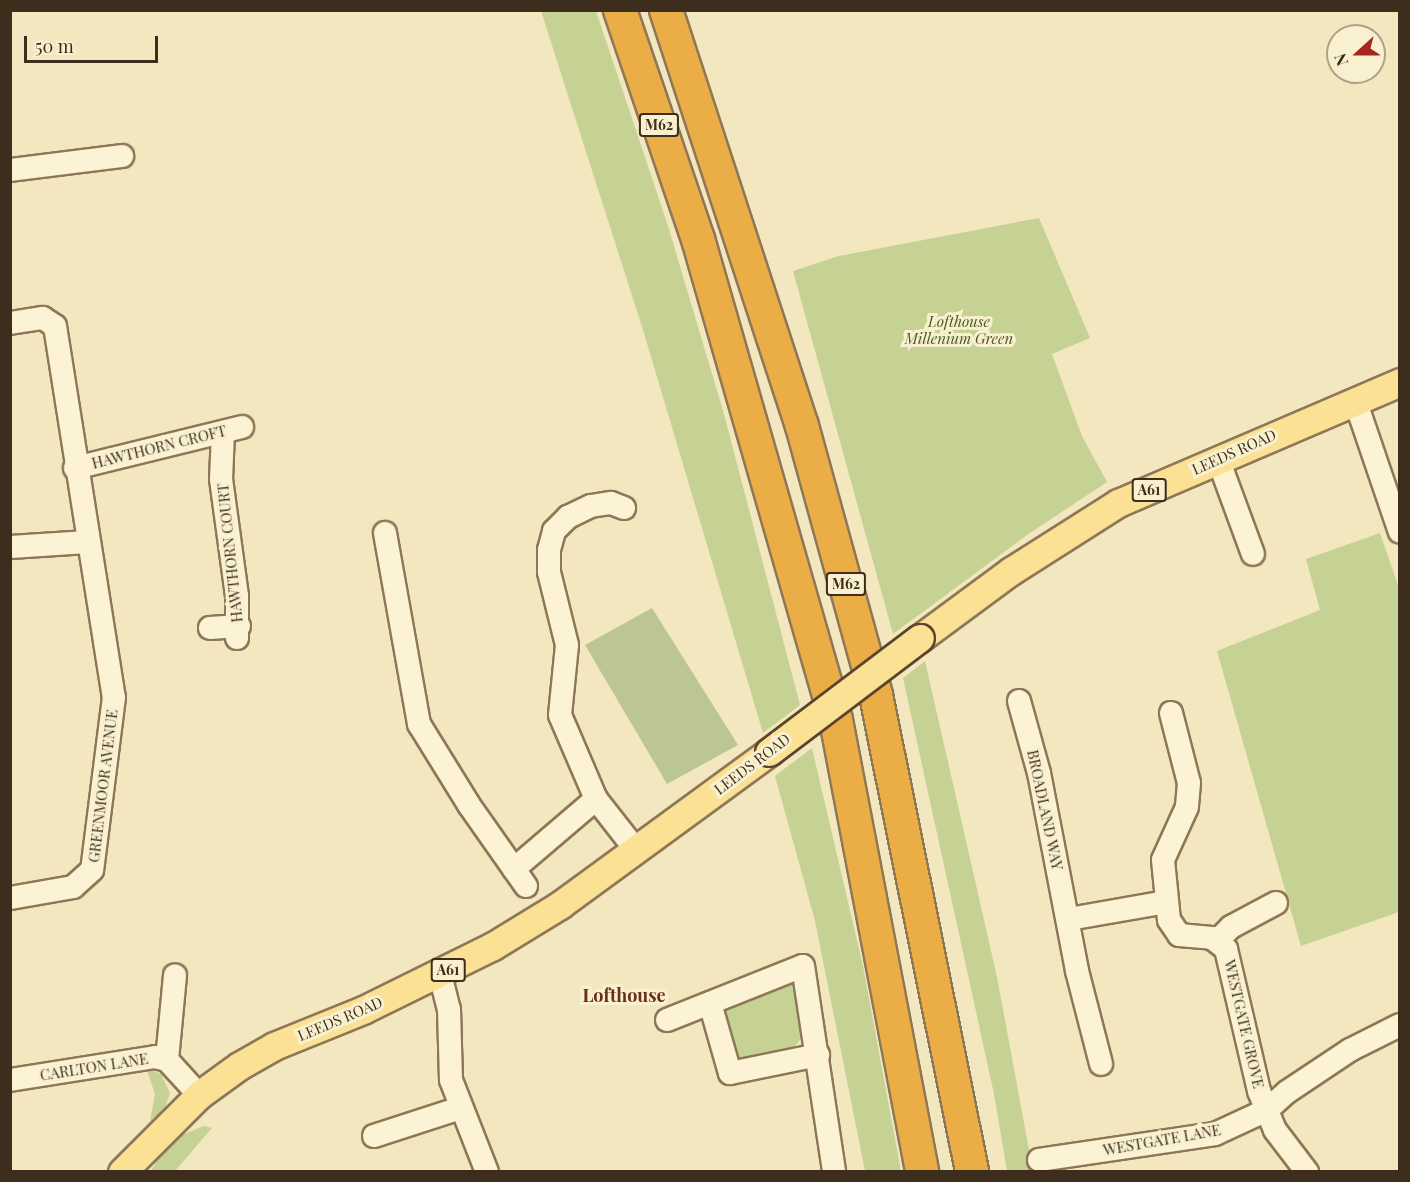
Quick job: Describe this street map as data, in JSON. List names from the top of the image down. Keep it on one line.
{"streets":{"highway":["M62"],"main road":["LEEDS ROAD","A61"],"street":["HAWTHORN CROFT","HAWTHORN COURT","GREENMOOR AVENUE","BROADLAND WAY","WESTGATE GROVE","CARLTON LANE","WESTGATE LANE"]},"crossings":[["HAWTHORN CROFT","HAWTHORN COURT"],["HAWTHORN CROFT","GREENMOOR AVENUE"],["LEEDS ROAD","CARLTON LANE"],["WESTGATE GROVE","WESTGATE LANE"]],"districts":["Lofthouse"],"parks":["Lofthouse Millenium Green"],"scale_bar":"50 m","north":"left"}
